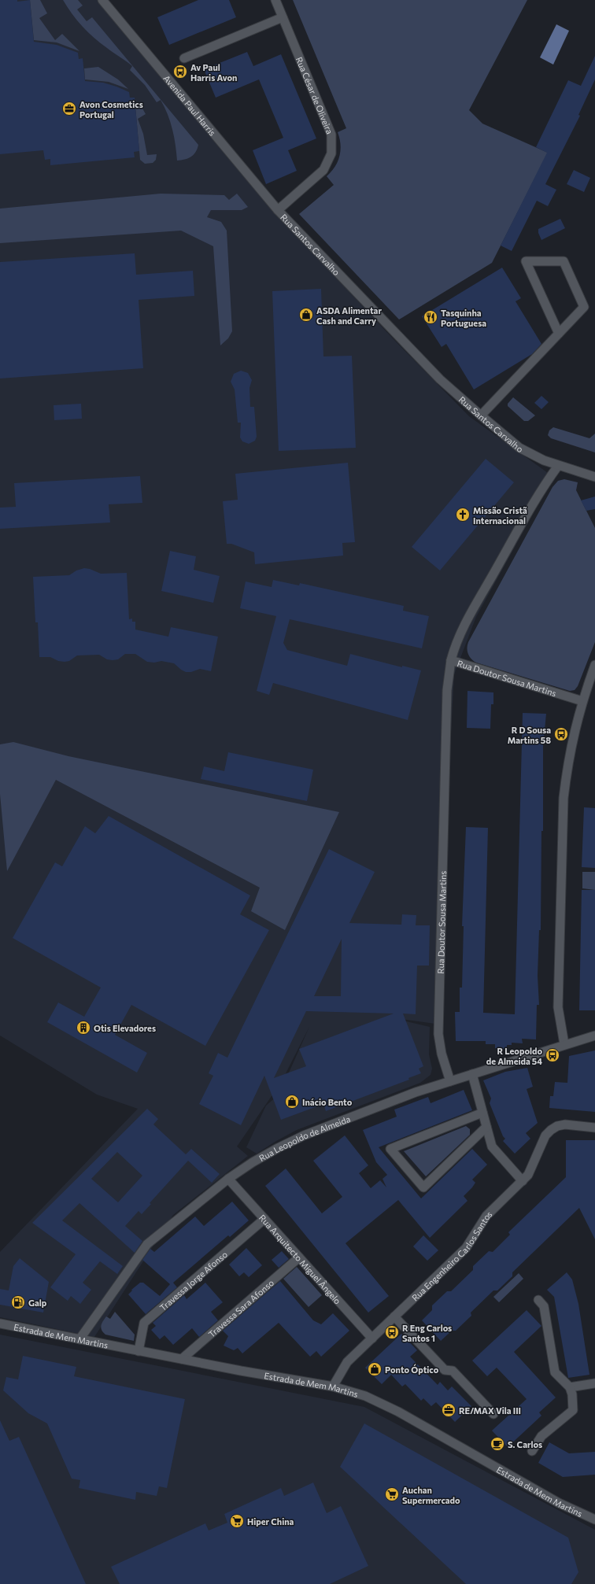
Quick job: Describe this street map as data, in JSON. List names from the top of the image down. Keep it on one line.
{"streets":{"street":["Rua César de Oliveira","Avenida Paul Harris","Rua Santos Carvalho","Rua Doutor Sousa Martins","Rua Leopoldo de Almeida","Rua Engenheiro Carlos Santos","Rua Arquitecto Miguel Ângelo","Travessa Jorge Afonso","Travessa Sara Afonso","Estrada de Mem Martins"]},"crossings":[["Rua César de Oliveira","Avenida Paul Harris"],["Rua César de Oliveira","Rua Santos Carvalho"],["Avenida Paul Harris","Rua Santos Carvalho"],["Rua Doutor Sousa Martins","Rua Leopoldo de Almeida"],["Rua Leopoldo de Almeida","Rua Arquitecto Miguel Ângelo"],["Rua Leopoldo de Almeida","Estrada de Mem Martins"],["Rua Engenheiro Carlos Santos","Rua Arquitecto Miguel Ângelo"],["Rua Engenheiro Carlos Santos","Estrada de Mem Martins"],["Rua Arquitecto Miguel Ângelo","Travessa Jorge Afonso"],["Rua Arquitecto Miguel Ângelo","Travessa Sara Afonso"],["Travessa Jorge Afonso","Estrada de Mem Martins"],["Travessa Sara Afonso","Estrada de Mem Martins"]],"places":{"bus stop":["Av Paul Harris Avon","R D Sousa Martins 58","R Leopoldo de Almeida 54","R Eng Carlos Santos 1"],"office":["Avon Cosmetics Portugal","RE/MAX Vila III"],"shop":["ASDA Alimentar Cash and Carry","Inácio Bento","Ponto Óptico"],"restaurant":["Tasquinha Portuguesa"],"church":["Missão Cristã Internacional"],"building":["Otis Elevadores"],"fuel station":["Galp"],"cafe":["S. Carlos"],"supermarket":["Auchan Supermercado","Hiper China"]}}
